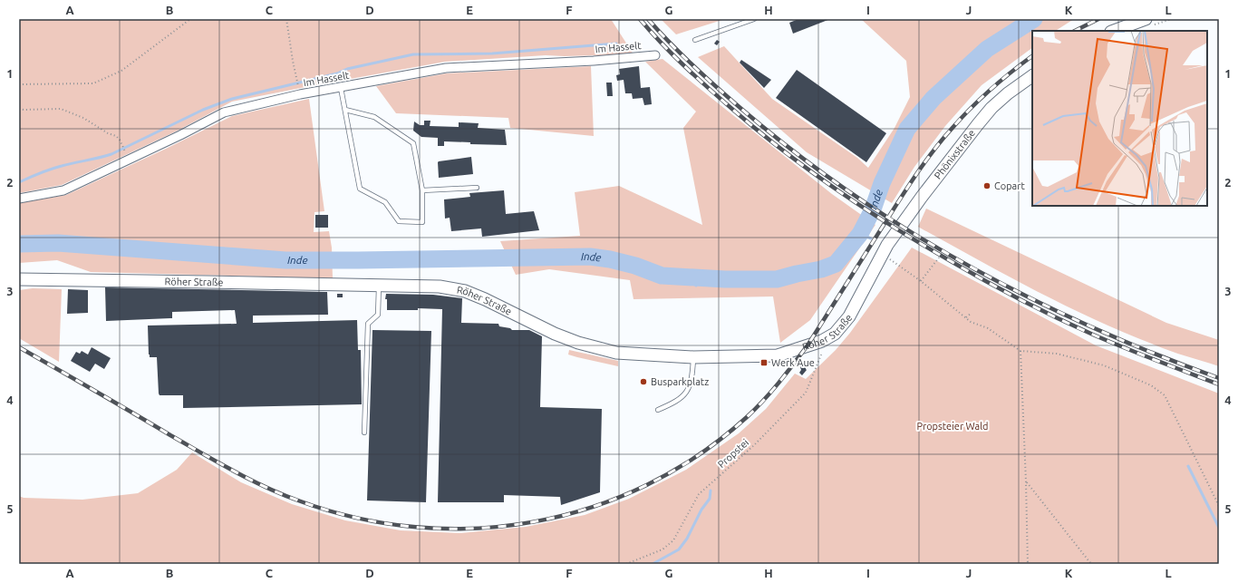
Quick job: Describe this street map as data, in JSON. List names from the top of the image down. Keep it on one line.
{"streets":{"main road":["Phönixstraße","Röher Straße"],"street":["Im Hasselt"],"path":["Propstei"]},"crossings":[["Phönixstraße","Röher Straße"]],"water":["Inde"],"parks":["Propsteier Wald"],"places":{"other":["Copart","Busparkplatz"],"transit":["Werk Aue"]},"grid":{"columns":["A","B","C","D","E","F","G","H","I","J","K","L"],"rows":["1","2","3","4","5"]}}
